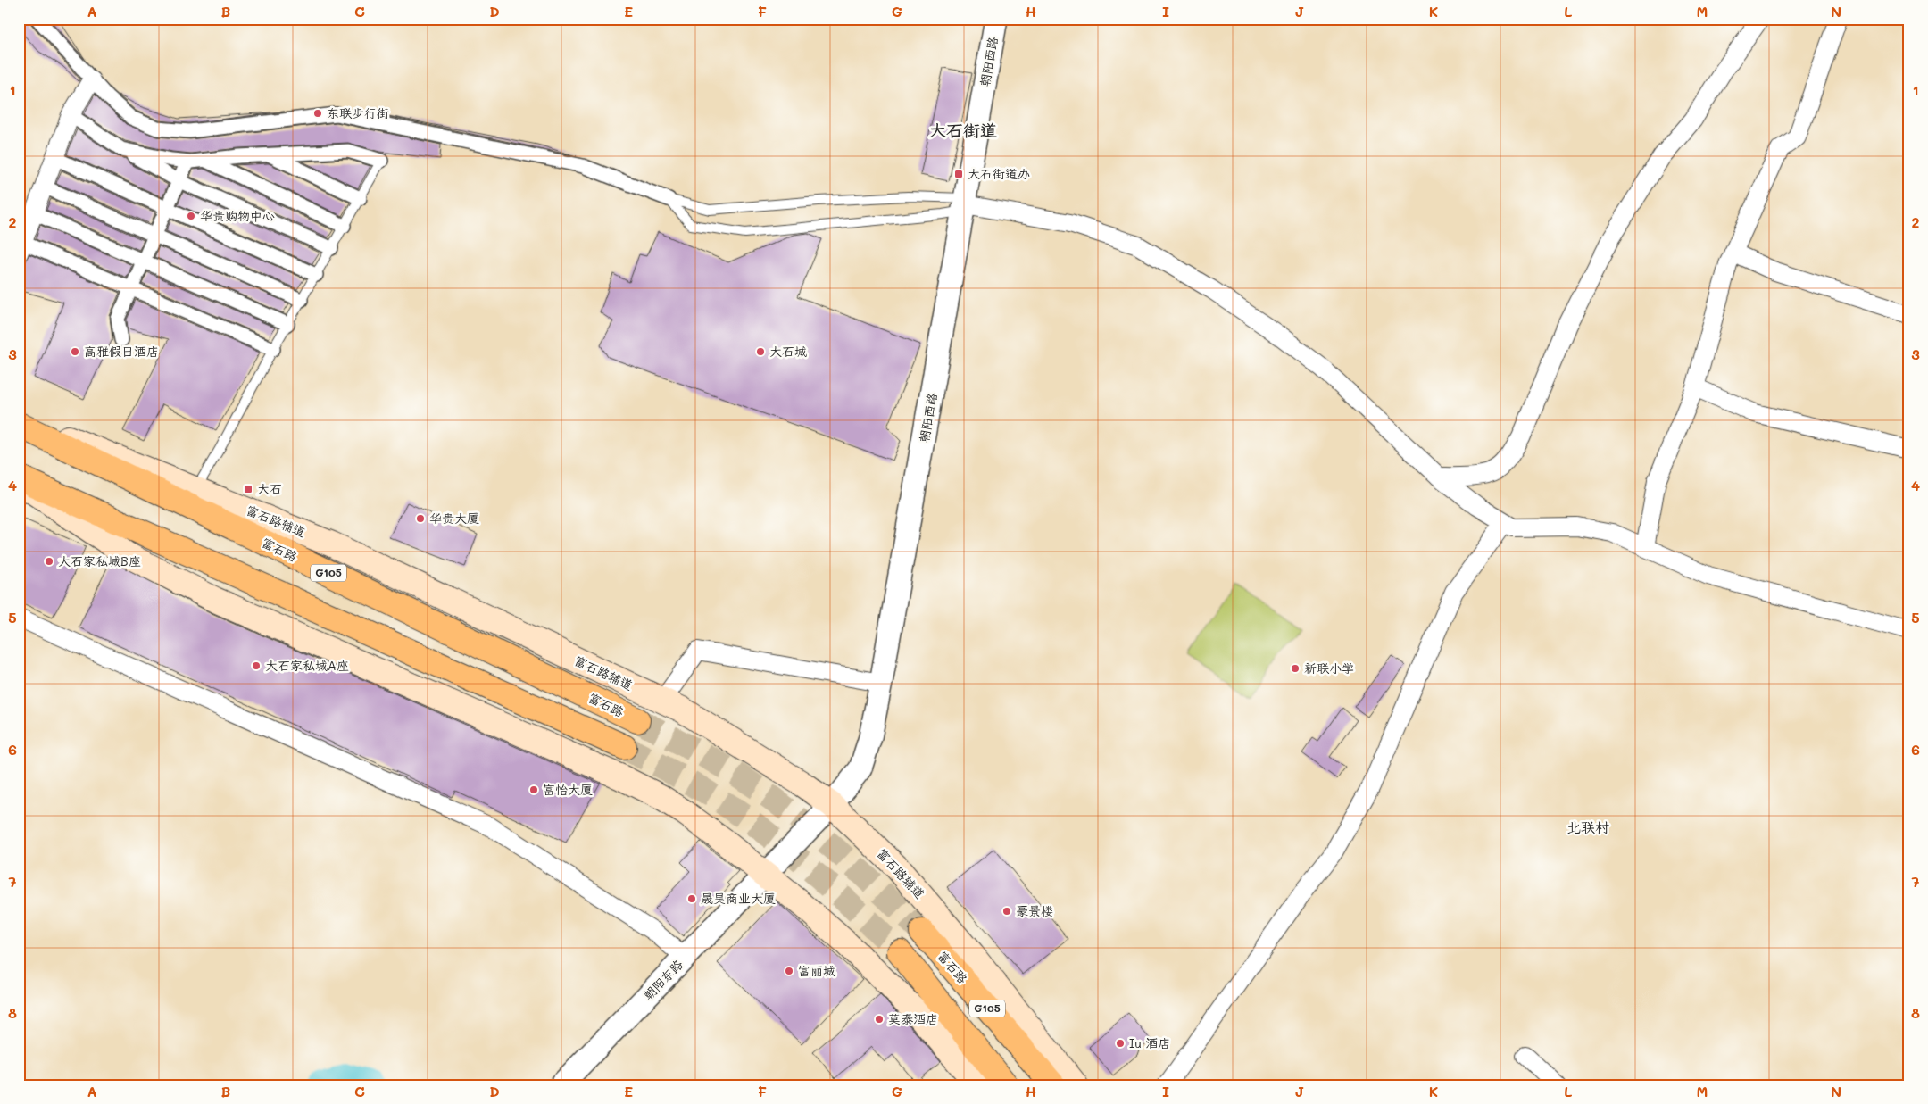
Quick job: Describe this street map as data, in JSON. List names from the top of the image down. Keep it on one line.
{"streets":{"highway":["富石路","G105"],"main road":["富石路辅道"],"street":["朝阳西路","朝阳东路"]},"crossings":[["朝阳西路","富石路辅道"],["朝阳西路","朝阳东路"],["富石路辅道","富石路"],["富石路辅道","朝阳东路"]],"districts":["大石街道","北联村"],"places":{"other":["东联步行街","华贵购物中心","高雅假日酒店","大石城","华贵大厦","大石家私城B座","大石家私城A座","新联小学","富怡大厦","晟昊商业大厦","豪景楼","富丽城","莫泰酒店","Iu 酒店"],"transit":["大石街道办","大石"]},"grid":{"columns":["A","B","C","D","E","F","G","H","I","J","K","L","M","N"],"rows":["1","2","3","4","5","6","7","8"]}}
